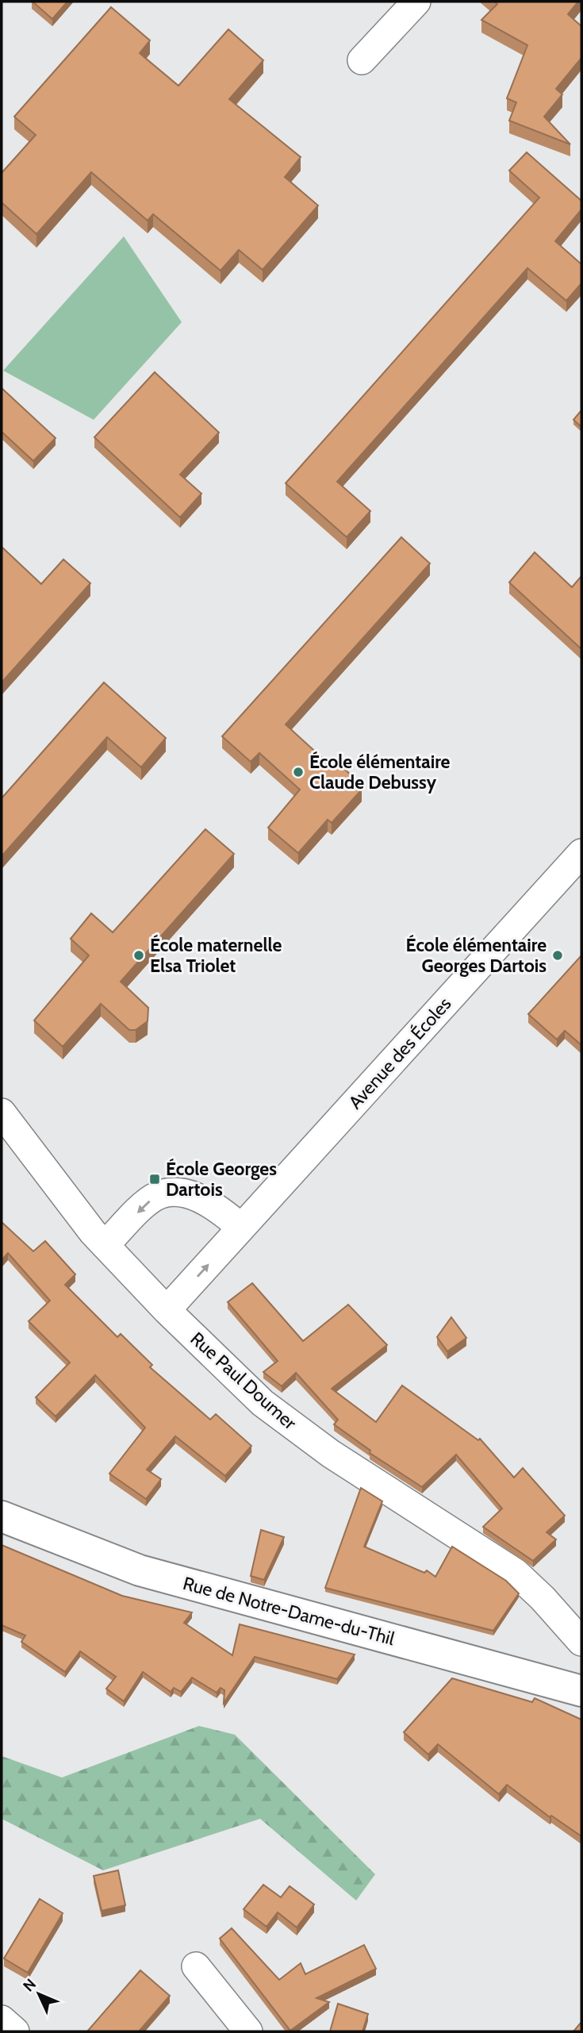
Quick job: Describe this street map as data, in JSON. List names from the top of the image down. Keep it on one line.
{"streets":{"main road":["Rue de Notre-Dame-du-Thil"],"street":["Avenue des Écoles","Rue Paul Doumer"]},"crossings":[["Avenue des Écoles","Rue Paul Doumer"]],"places":{"other":["École élémentaire Claude Debussy","École maternelle Elsa Triolet","École élémentaire Georges Dartois"],"transit":["École Georges Dartois"]},"north":"top left"}
